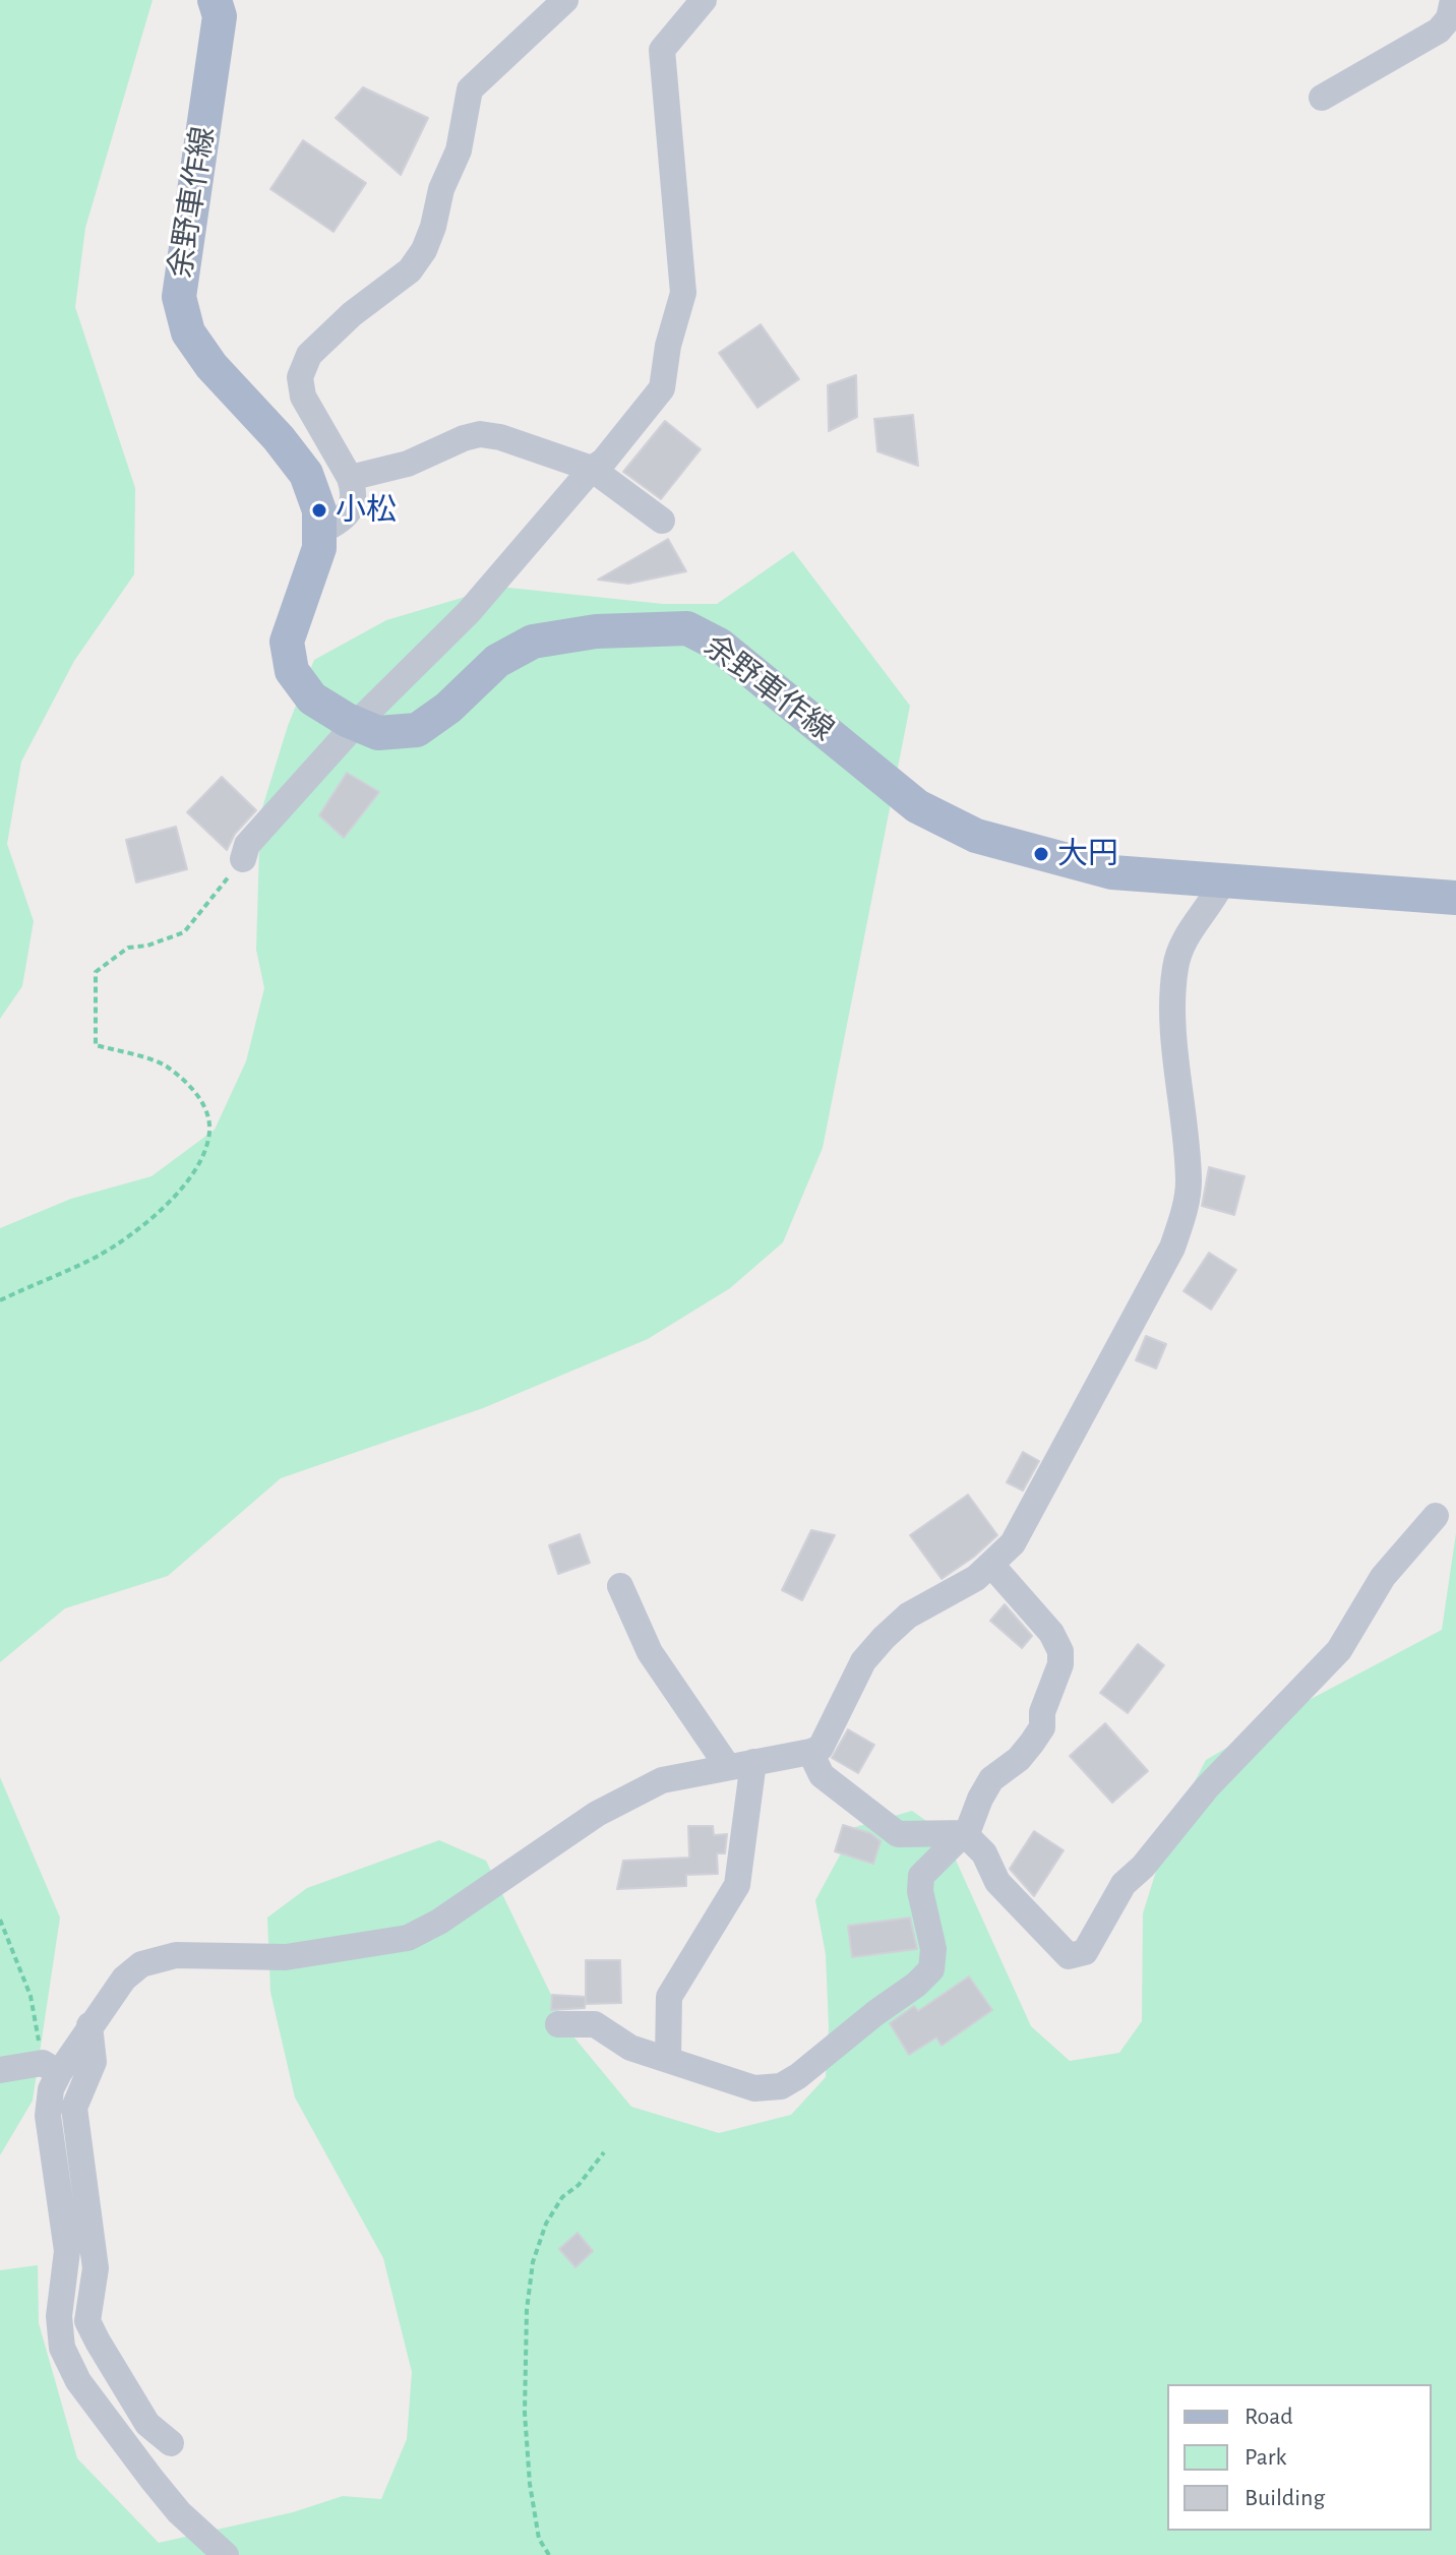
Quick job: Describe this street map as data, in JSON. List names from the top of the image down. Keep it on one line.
{"streets":{"main road":["余野車作線"]},"places":["小松","大円"],"legend":["Road","Park","Building"]}
